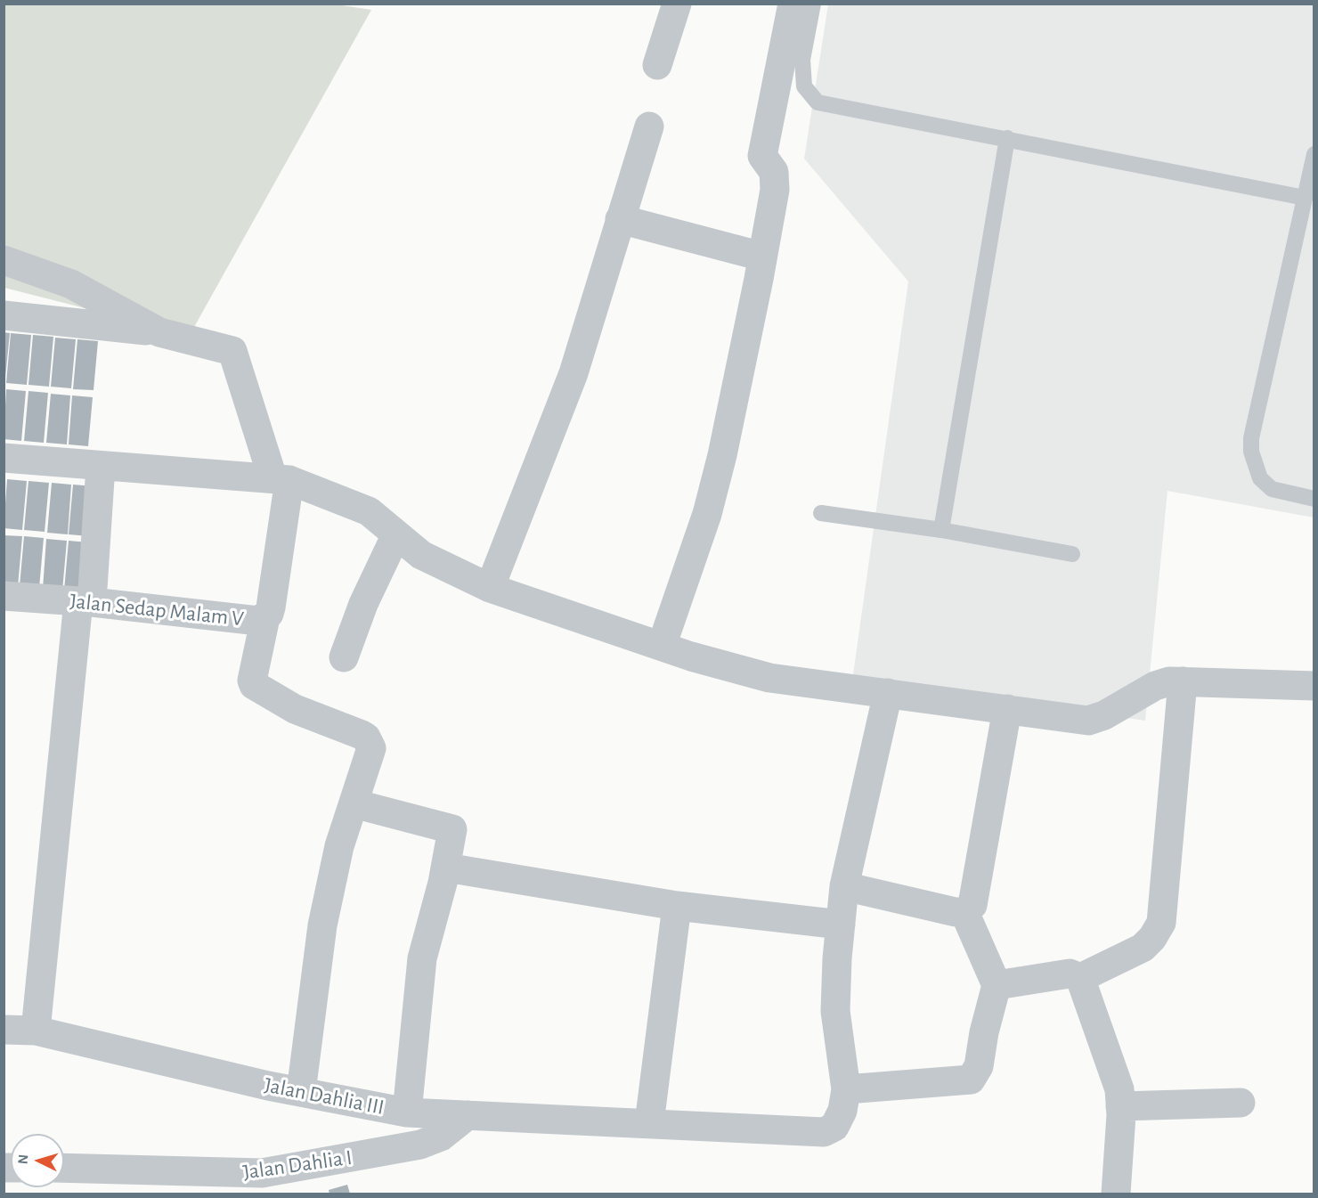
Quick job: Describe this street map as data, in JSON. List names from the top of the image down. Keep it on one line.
{"streets":{"street":["Jalan Sedap Malam V","Jalan Dahlia III","Jalan Dahlia I"]},"crossings":[["Jalan Dahlia III","Jalan Dahlia I"]],"north":"left"}
